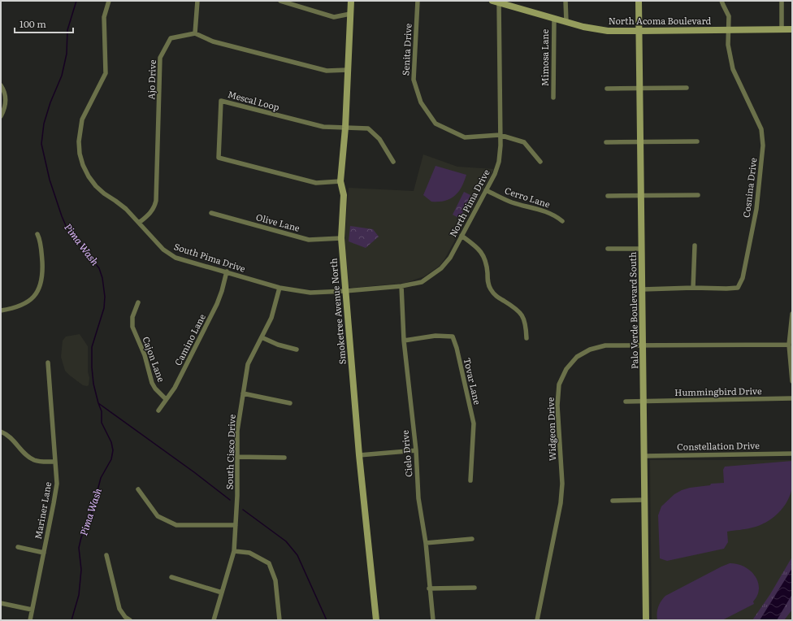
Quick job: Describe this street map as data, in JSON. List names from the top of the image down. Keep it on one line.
{"streets":{"main road":["North Acoma Boulevard","Palo Verde Boulevard South","Smoketree Avenue North"],"street":["Senita Drive","Mimosa Lane","Ajo Drive","Mescal Loop","Cosnina Drive","Cerro Lane","North Pima Drive","Olive Lane","South Pima Drive","Camino Lane","Cajon Lane","Tovar Lane","Hummingbird Drive","Widgeon Drive","Constellation Drive","South Cisco Drive","Cielo Drive","Mariner Lane"]},"crossings":[["North Acoma Boulevard","Mimosa Lane"],["North Acoma Boulevard","Cosnina Drive"],["North Acoma Boulevard","North Pima Drive"],["North Acoma Boulevard","Palo Verde Boulevard South"],["Senita Drive","North Pima Drive"],["Ajo Drive","South Pima Drive"],["Mescal Loop","Smoketree Avenue North"],["Cosnina Drive","Palo Verde Boulevard South"],["Cerro Lane","North Pima Drive"],["North Pima Drive","South Pima Drive"],["North Pima Drive","Smoketree Avenue North"],["North Pima Drive","Cielo Drive"],["Olive Lane","Smoketree Avenue North"],["South Pima Drive","Smoketree Avenue North"],["South Pima Drive","Camino Lane"],["South Pima Drive","South Cisco Drive"],["Palo Verde Boulevard South","Hummingbird Drive"],["Palo Verde Boulevard South","Widgeon Drive"],["Palo Verde Boulevard South","Constellation Drive"],["Camino Lane","Cajon Lane"],["Tovar Lane","Cielo Drive"]],"water":["Pima Wash"],"scale_bar":"100 m"}
